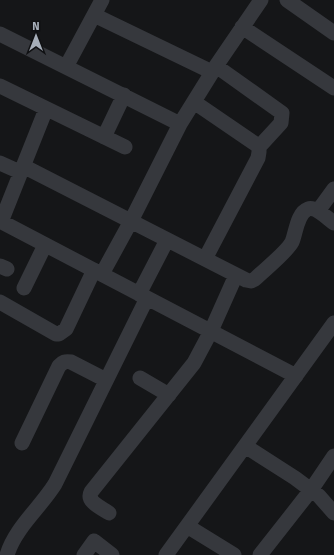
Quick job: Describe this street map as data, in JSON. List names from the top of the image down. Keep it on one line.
{"north":"top"}
